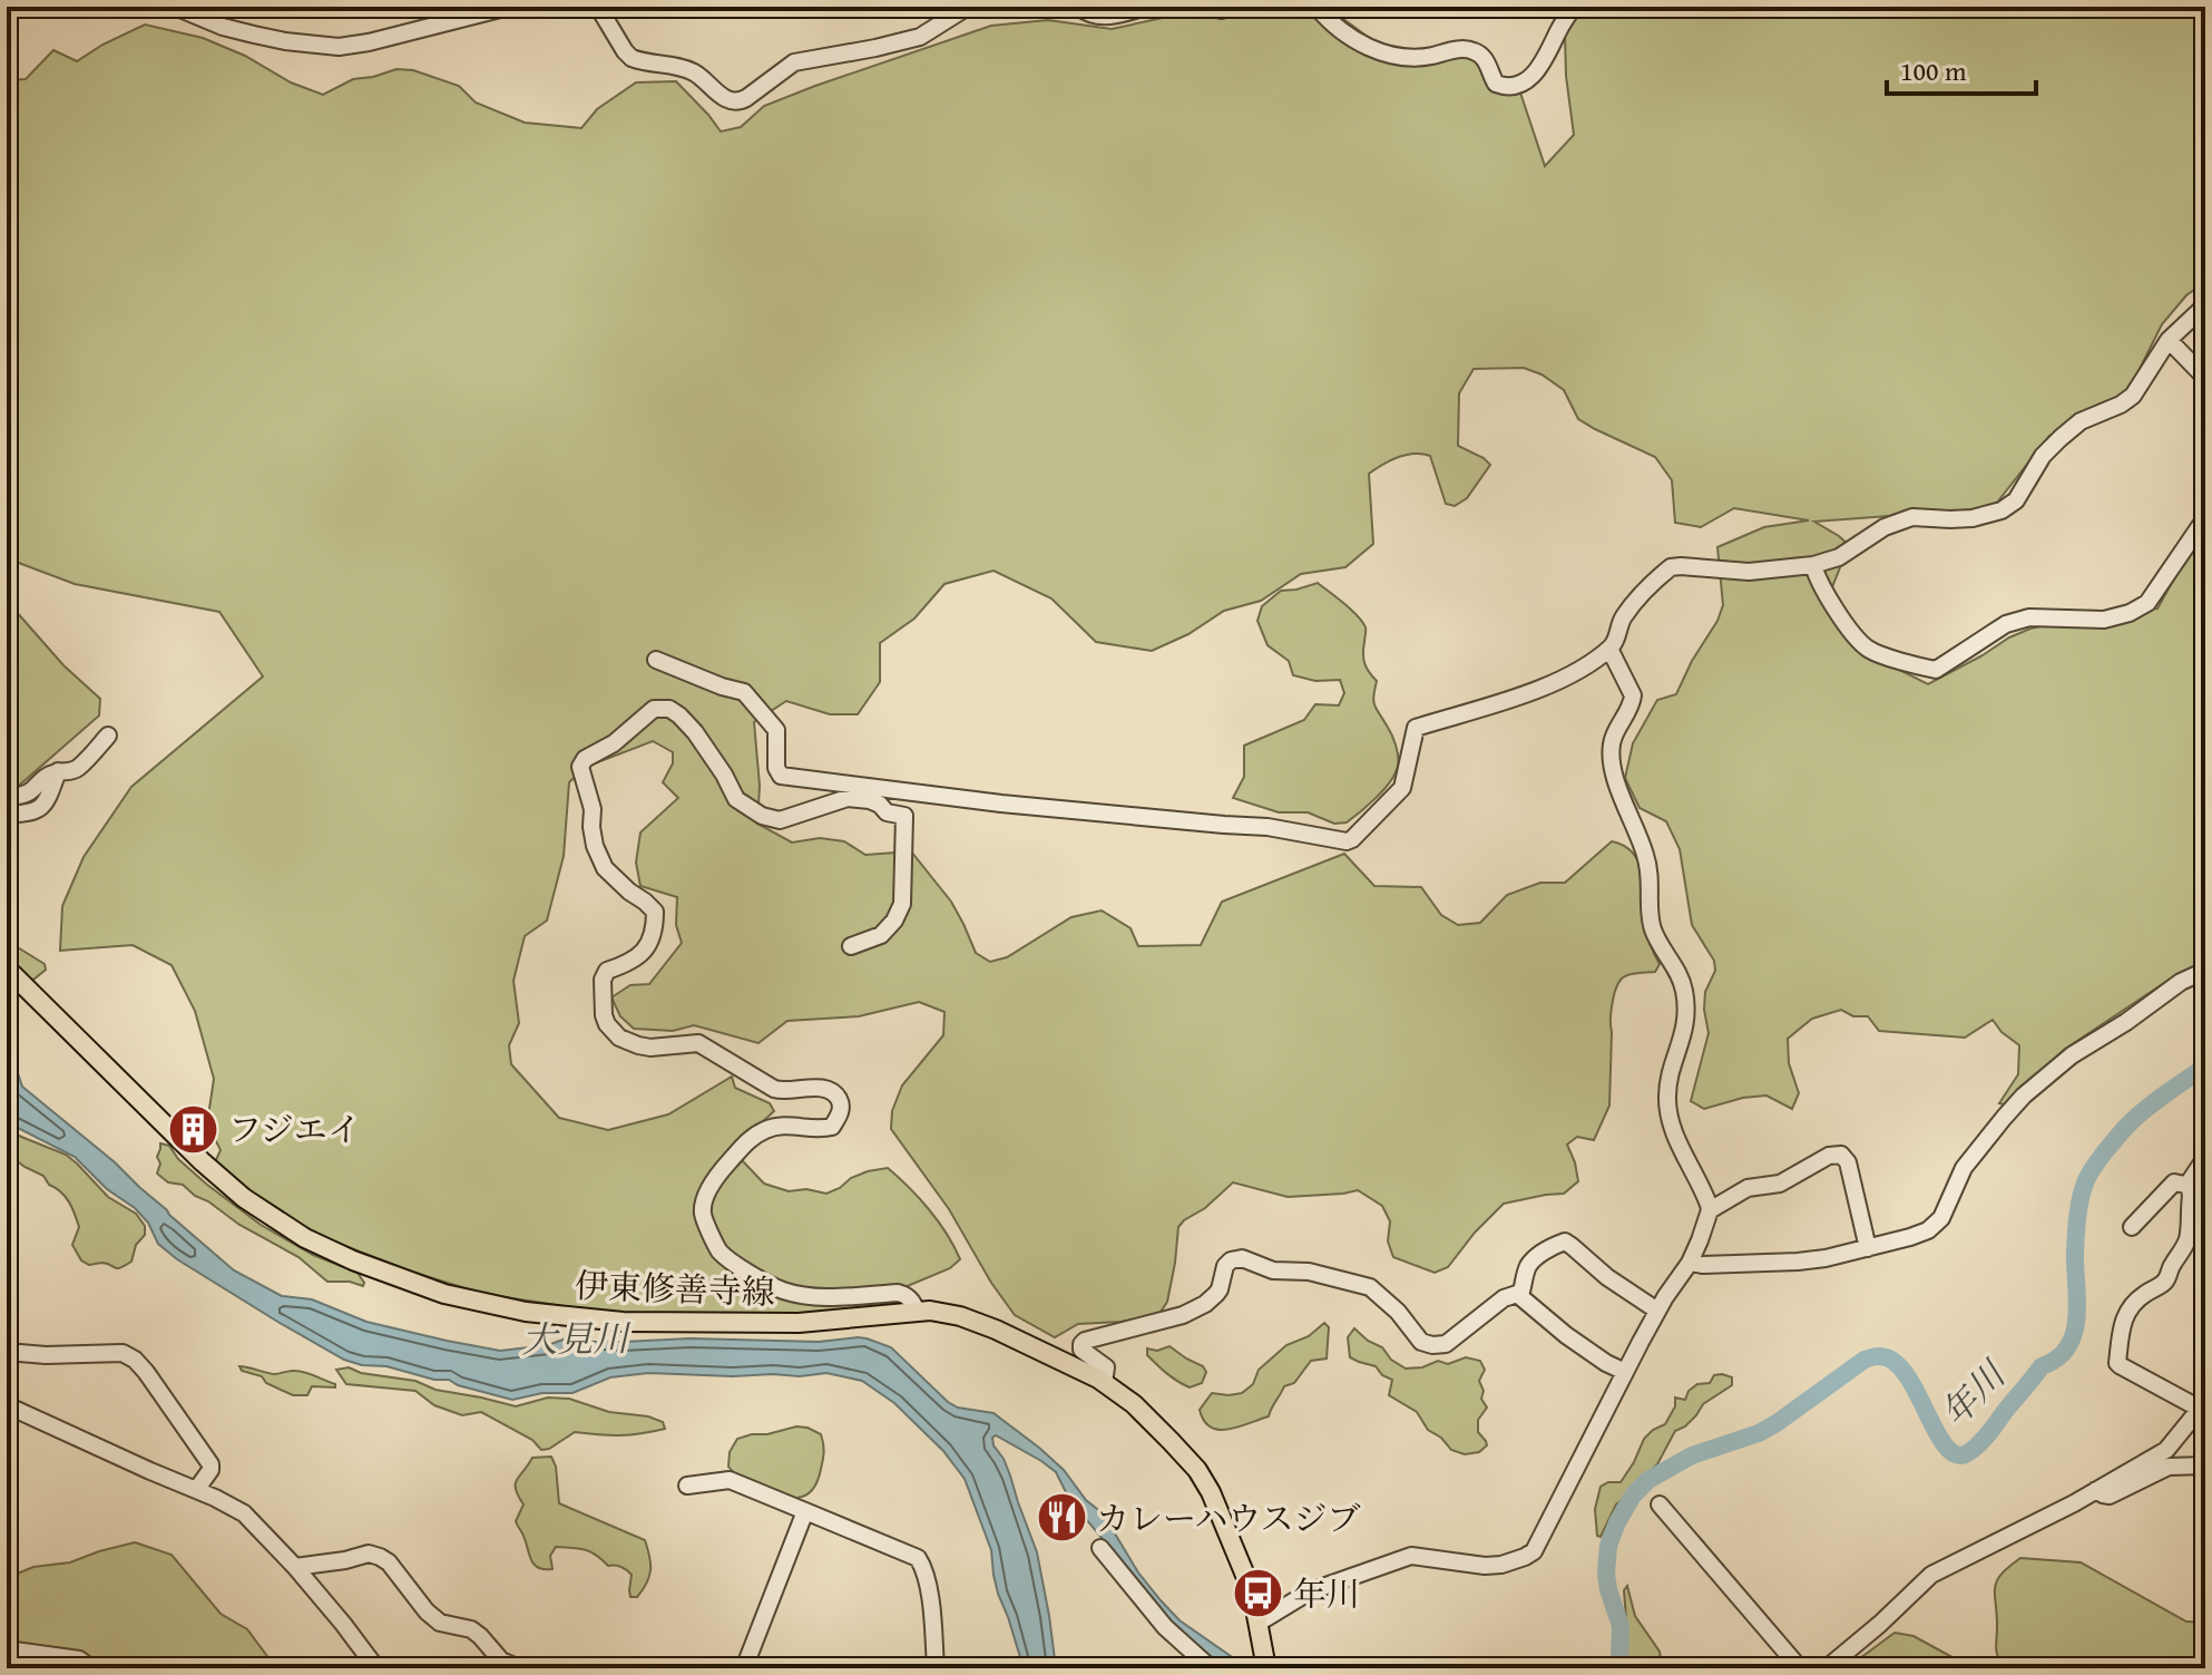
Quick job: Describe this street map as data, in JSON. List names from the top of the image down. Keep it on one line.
{"streets":{"main road":["伊東修善寺線"]},"water":["大見川","年川"],"places":{"building":["フジエイ"],"restaurant":["カレーハウスジブ"],"bus stop":["年川"]},"scale_bar":"100 m"}
